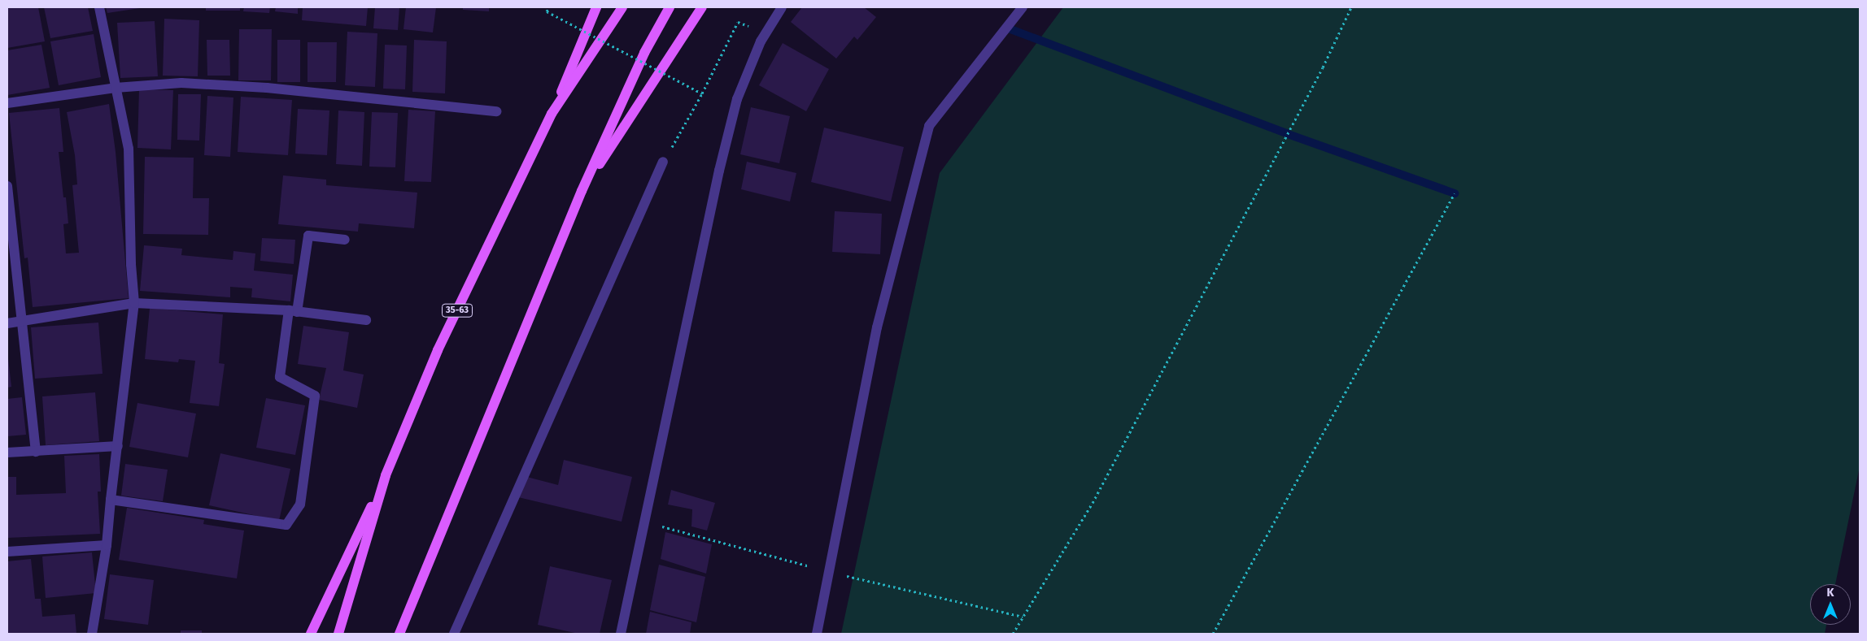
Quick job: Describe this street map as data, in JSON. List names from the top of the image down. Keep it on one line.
{"streets":{"main road":["35-63"]},"north":"top"}
